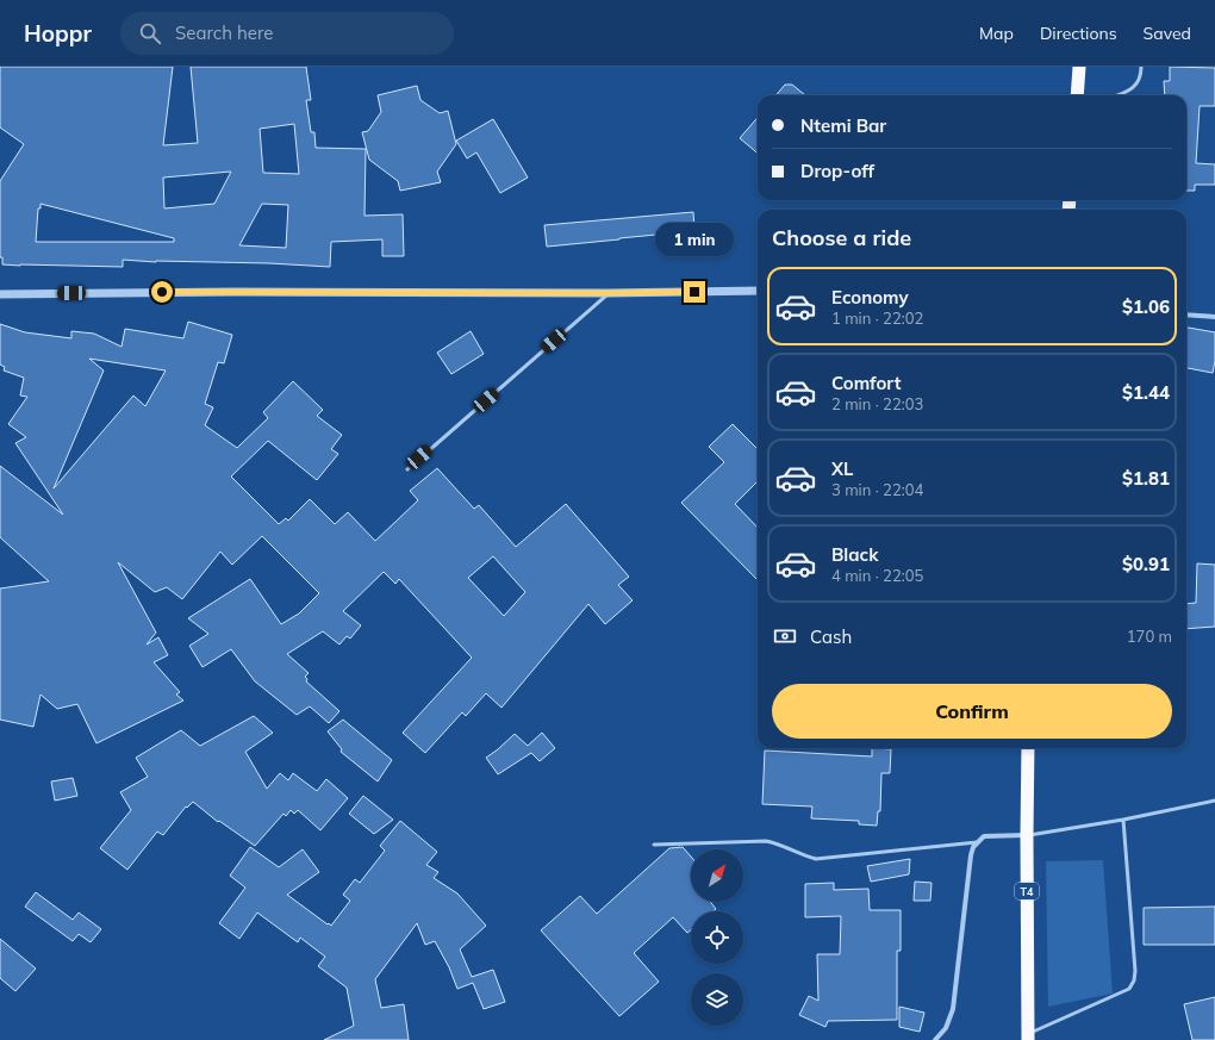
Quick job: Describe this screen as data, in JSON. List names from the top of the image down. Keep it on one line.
{"streets":{"highway":["T4"]},"north":"top right","page":{"header":"Hoppr","search":"Search here","nav":["Map","Directions","Saved"],"banner":["Ntemi Bar","Drop-off"],"heading":"Choose a ride","bubble":"1 min","list":[{"name":"Economy","note":"1 min · 22:02","value":"$1.06"},{"name":"Comfort","note":"2 min · 22:03","value":"$1.44"},{"name":"XL","note":"3 min · 22:04","value":"$1.81"},{"name":"Black","note":"4 min · 22:05","value":"$0.91"}],"pay":["Cash","170 m"],"buttons":"Confirm"}}
